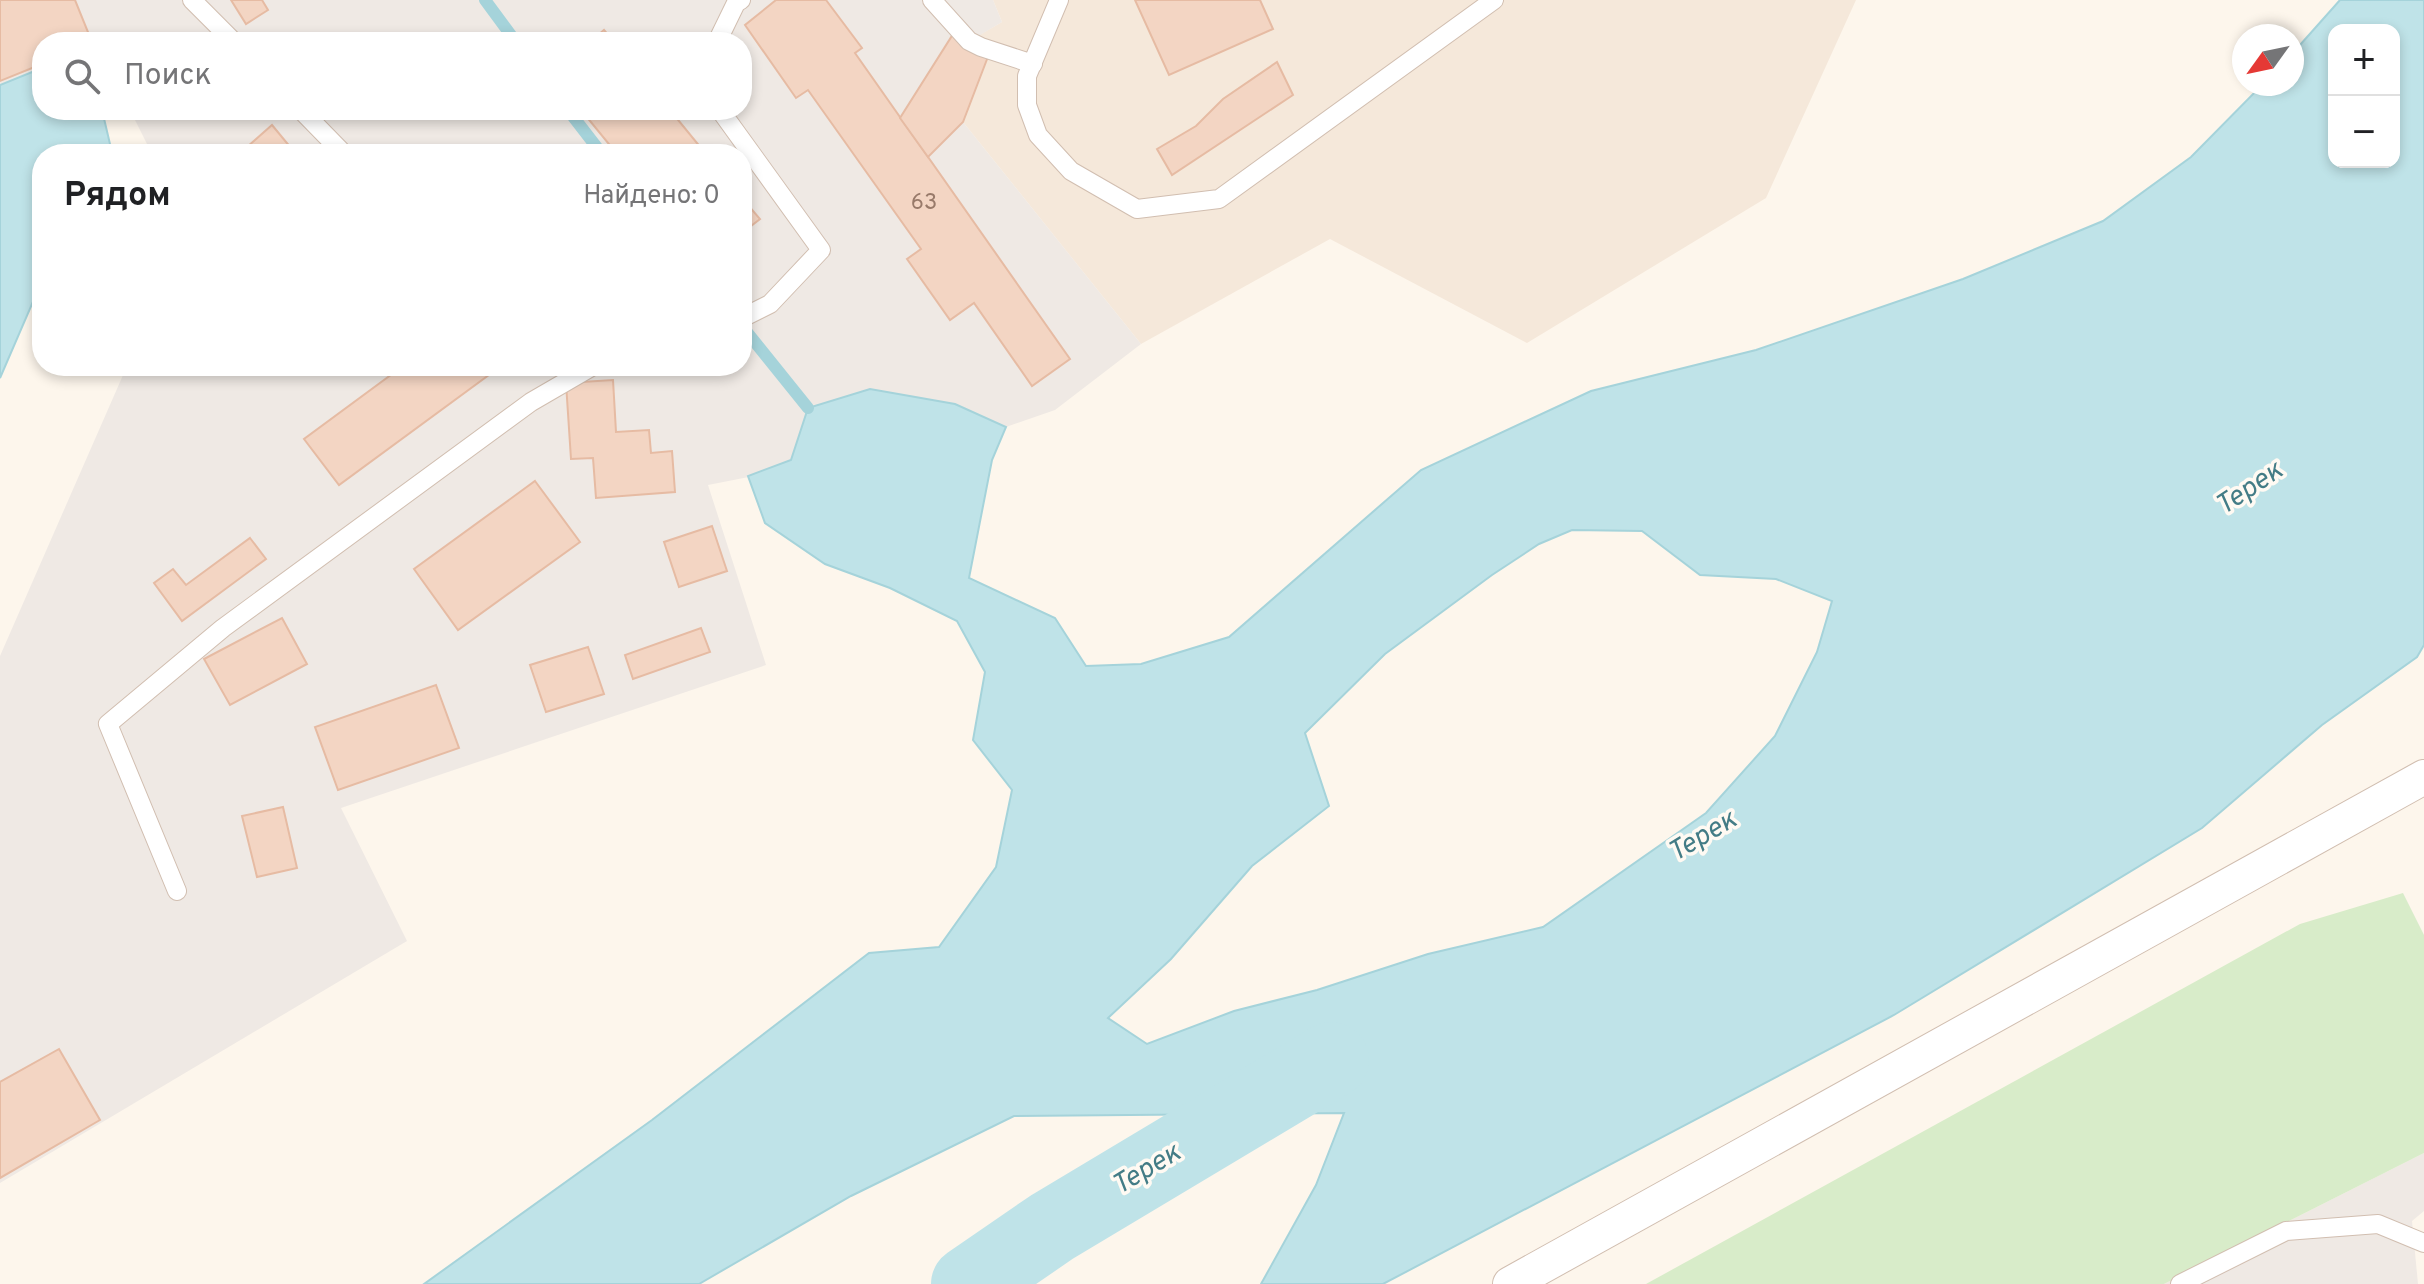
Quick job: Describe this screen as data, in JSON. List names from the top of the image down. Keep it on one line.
{"water":["Терек"],"house_numbers":["63"],"north":"bottom left","page":{"map_buttons":["+","−"],"search":"Поиск","heading":["Рядом","Найдено: 0"]}}
